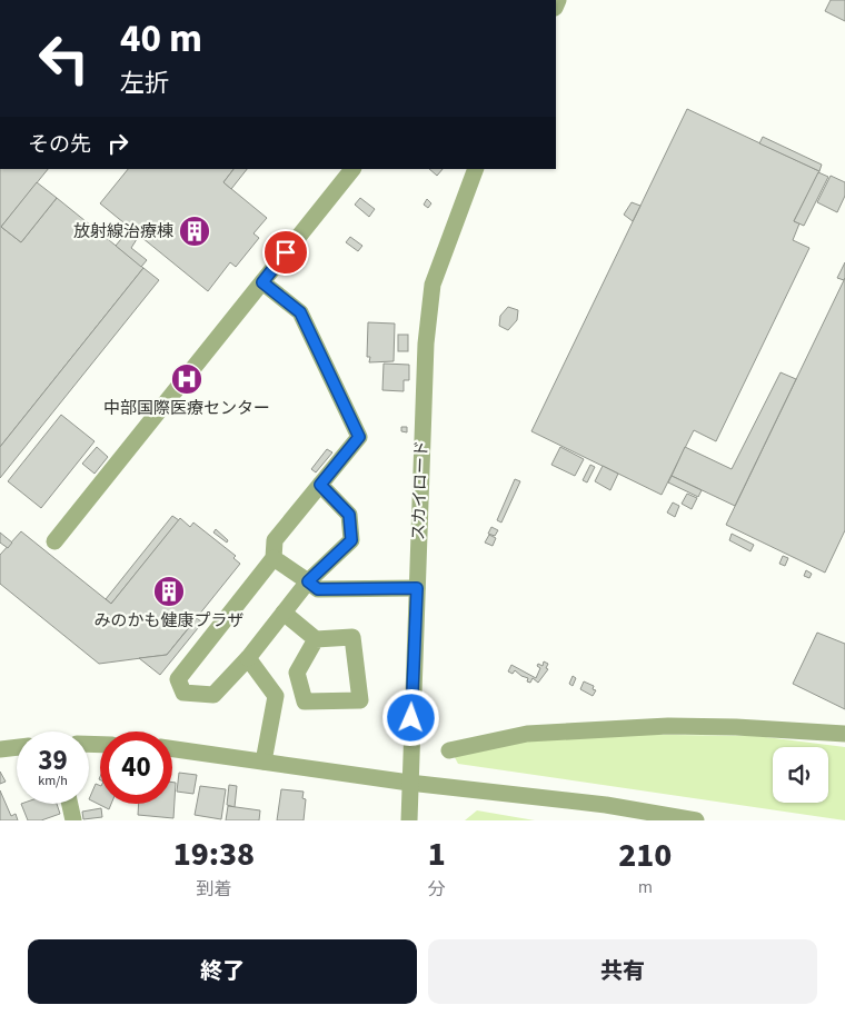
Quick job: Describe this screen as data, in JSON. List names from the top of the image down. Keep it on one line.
{"streets":{"street":["スカイロード"]},"places":{"building":["放射線治療棟","みのかも健康プラザ"],"hospital":["中部国際医療センター"]},"page":{"turn":["40 m","左折"],"then":"その先","speed":"39 km/h","limit":"40","eta":["19:38","到着","1","分","210","m"],"buttons":["終了","共有"]}}
